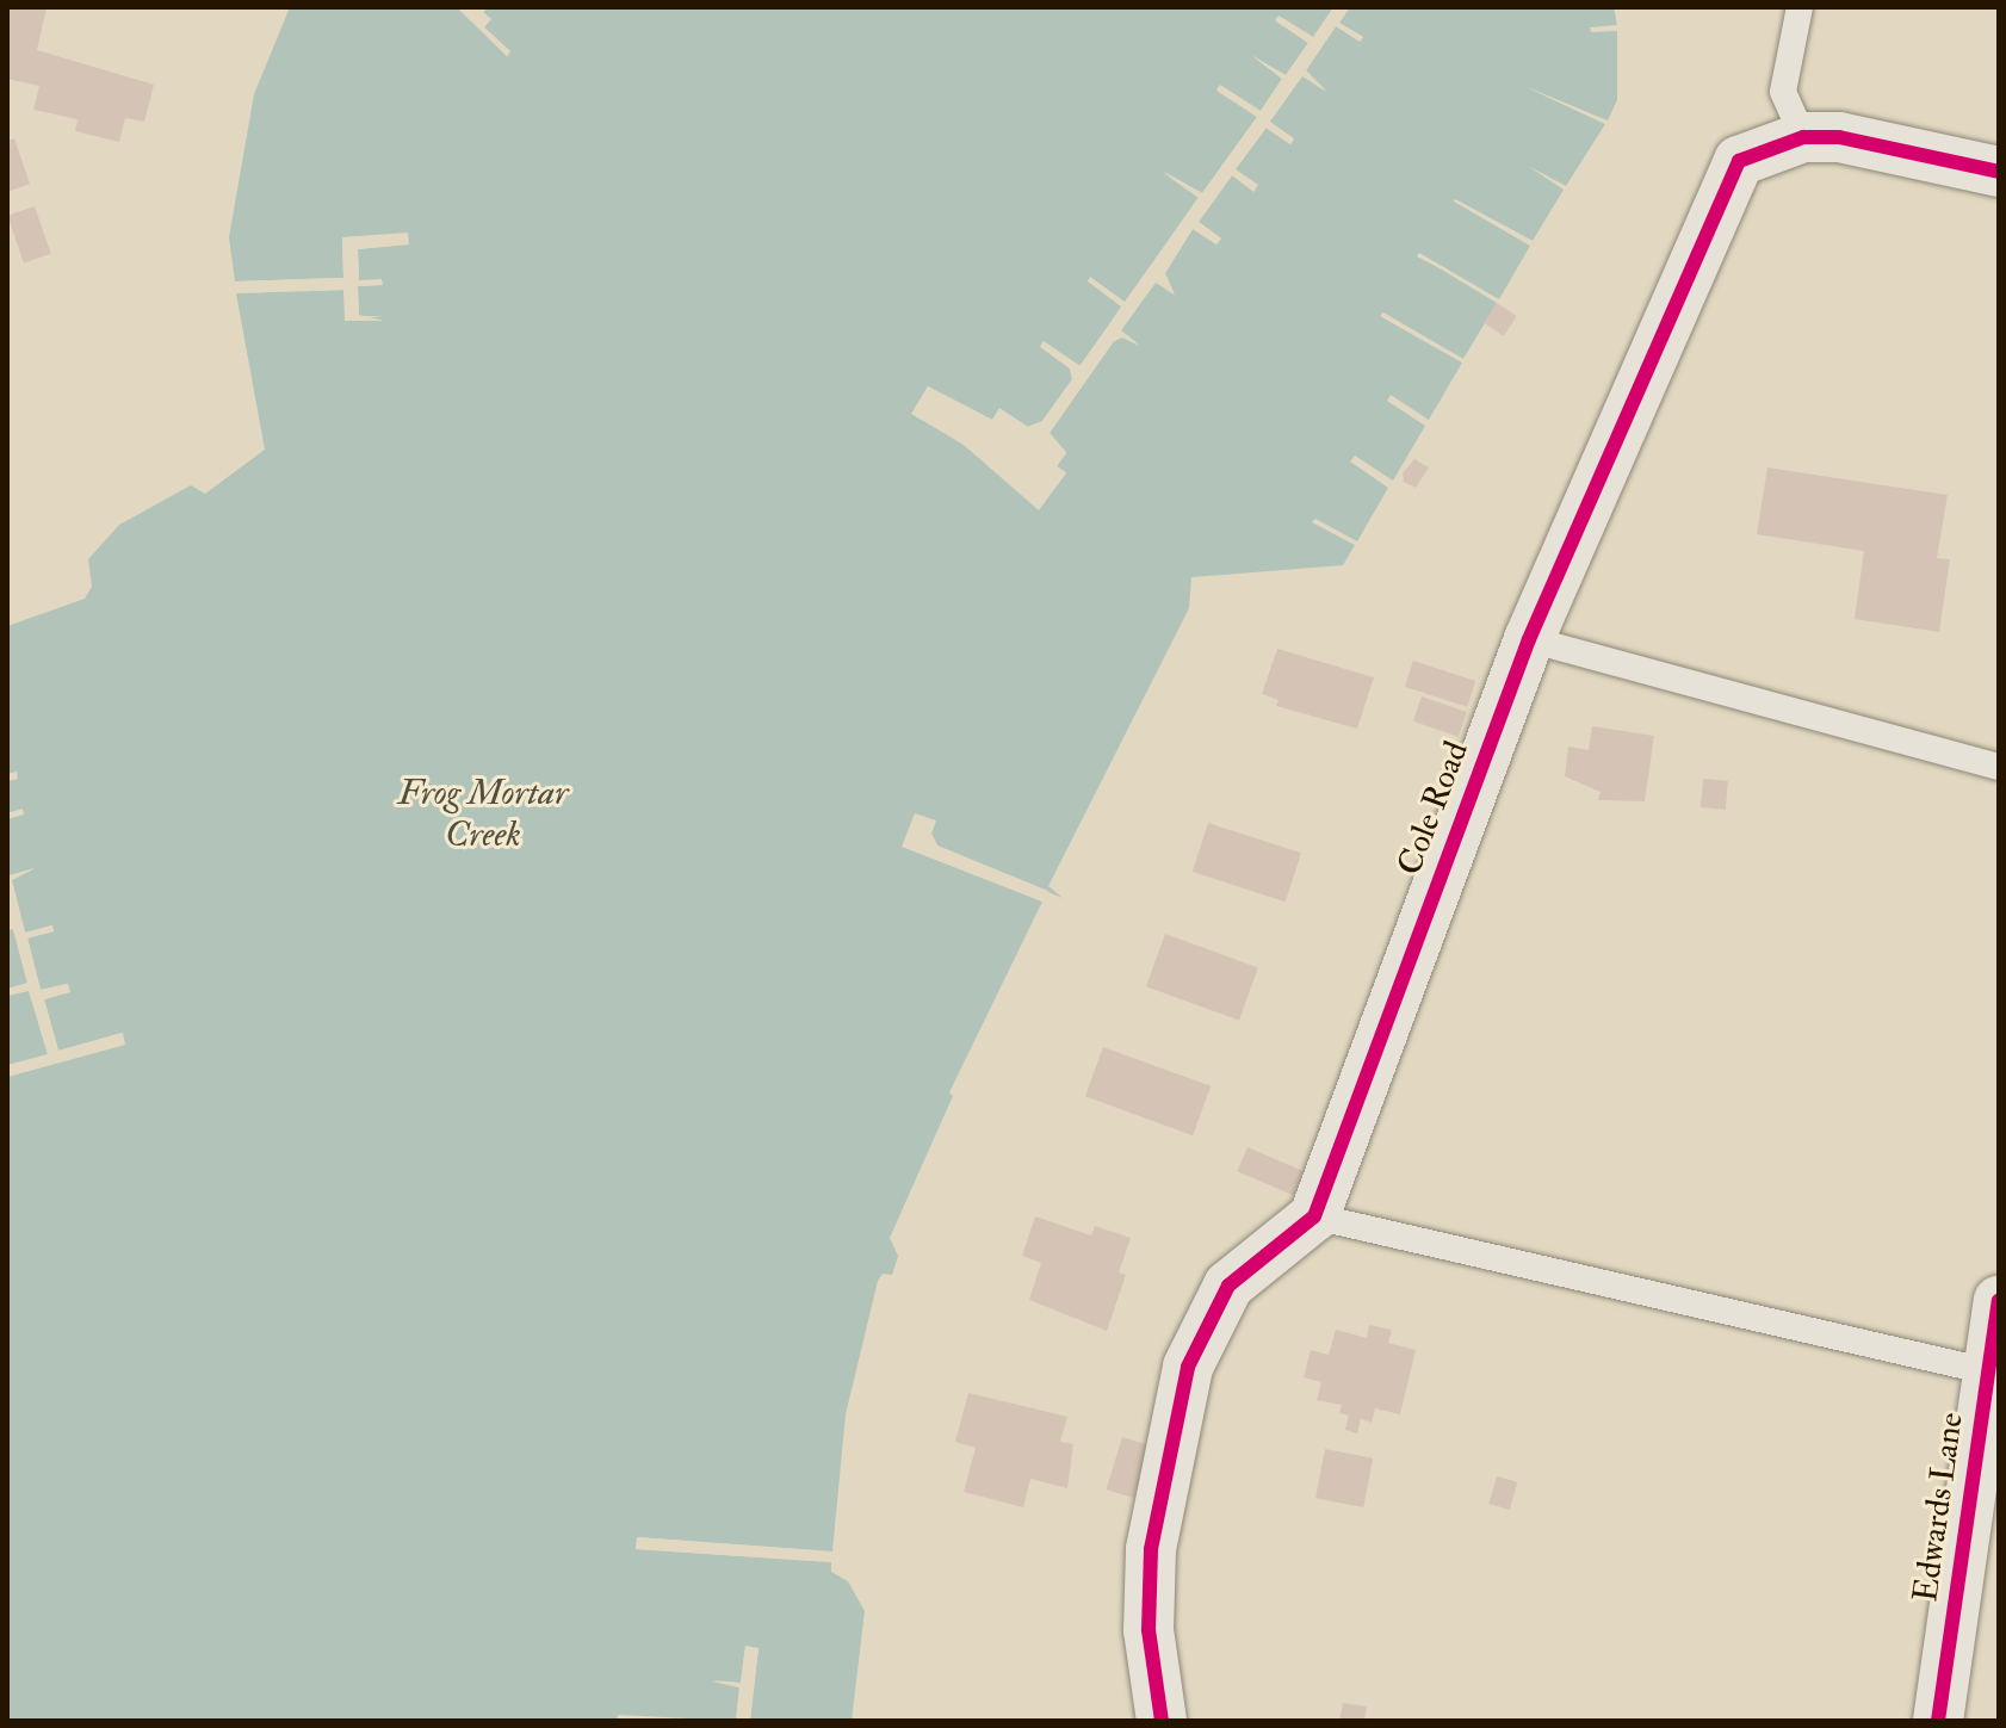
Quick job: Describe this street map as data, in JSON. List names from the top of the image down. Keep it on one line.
{"streets":{"street":["Cole Road","Edwards Lane"]},"water":["Frog Mortar Creek"]}
